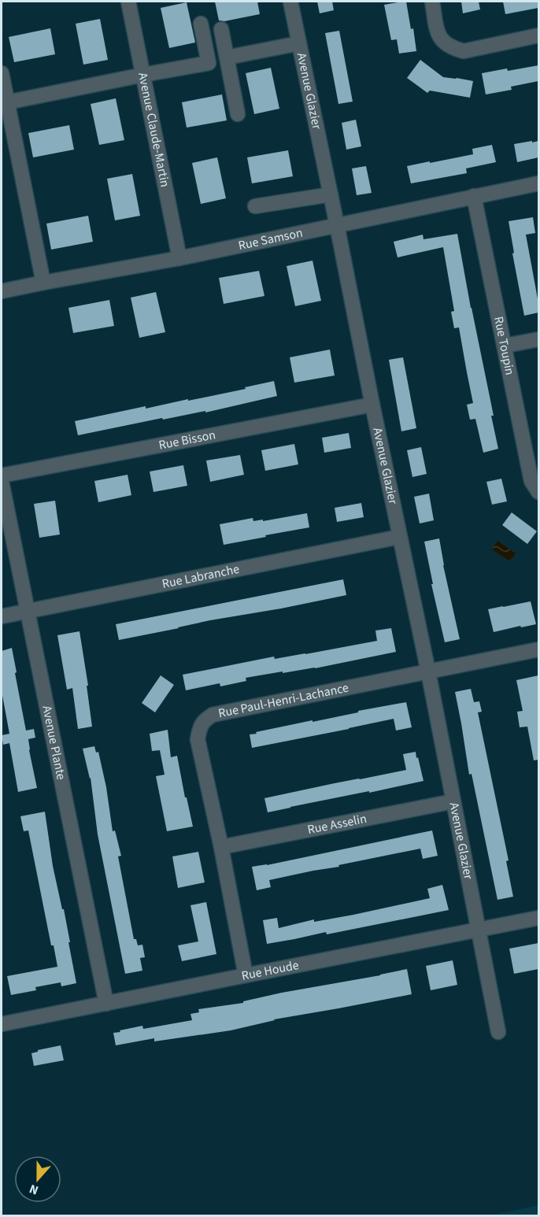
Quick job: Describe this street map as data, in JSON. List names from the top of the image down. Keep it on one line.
{"streets":{"street":["Avenue Glazier","Avenue Claude-Martin","Rue Samson","Rue Toupin","Rue Bisson","Rue Labranche","Rue Paul-Henri-Lachance","Avenue Plante","Rue Asselin","Rue Houde"]},"crossings":[["Avenue Glazier","Rue Samson"],["Avenue Glazier","Rue Bisson"],["Avenue Glazier","Rue Labranche"],["Avenue Glazier","Rue Paul-Henri-Lachance"],["Avenue Glazier","Rue Asselin"],["Avenue Glazier","Rue Houde"],["Avenue Claude-Martin","Rue Samson"],["Rue Samson","Rue Toupin"],["Rue Labranche","Avenue Plante"],["Rue Paul-Henri-Lachance","Rue Asselin"],["Rue Paul-Henri-Lachance","Rue Houde"],["Avenue Plante","Rue Houde"]],"north":"bottom"}
